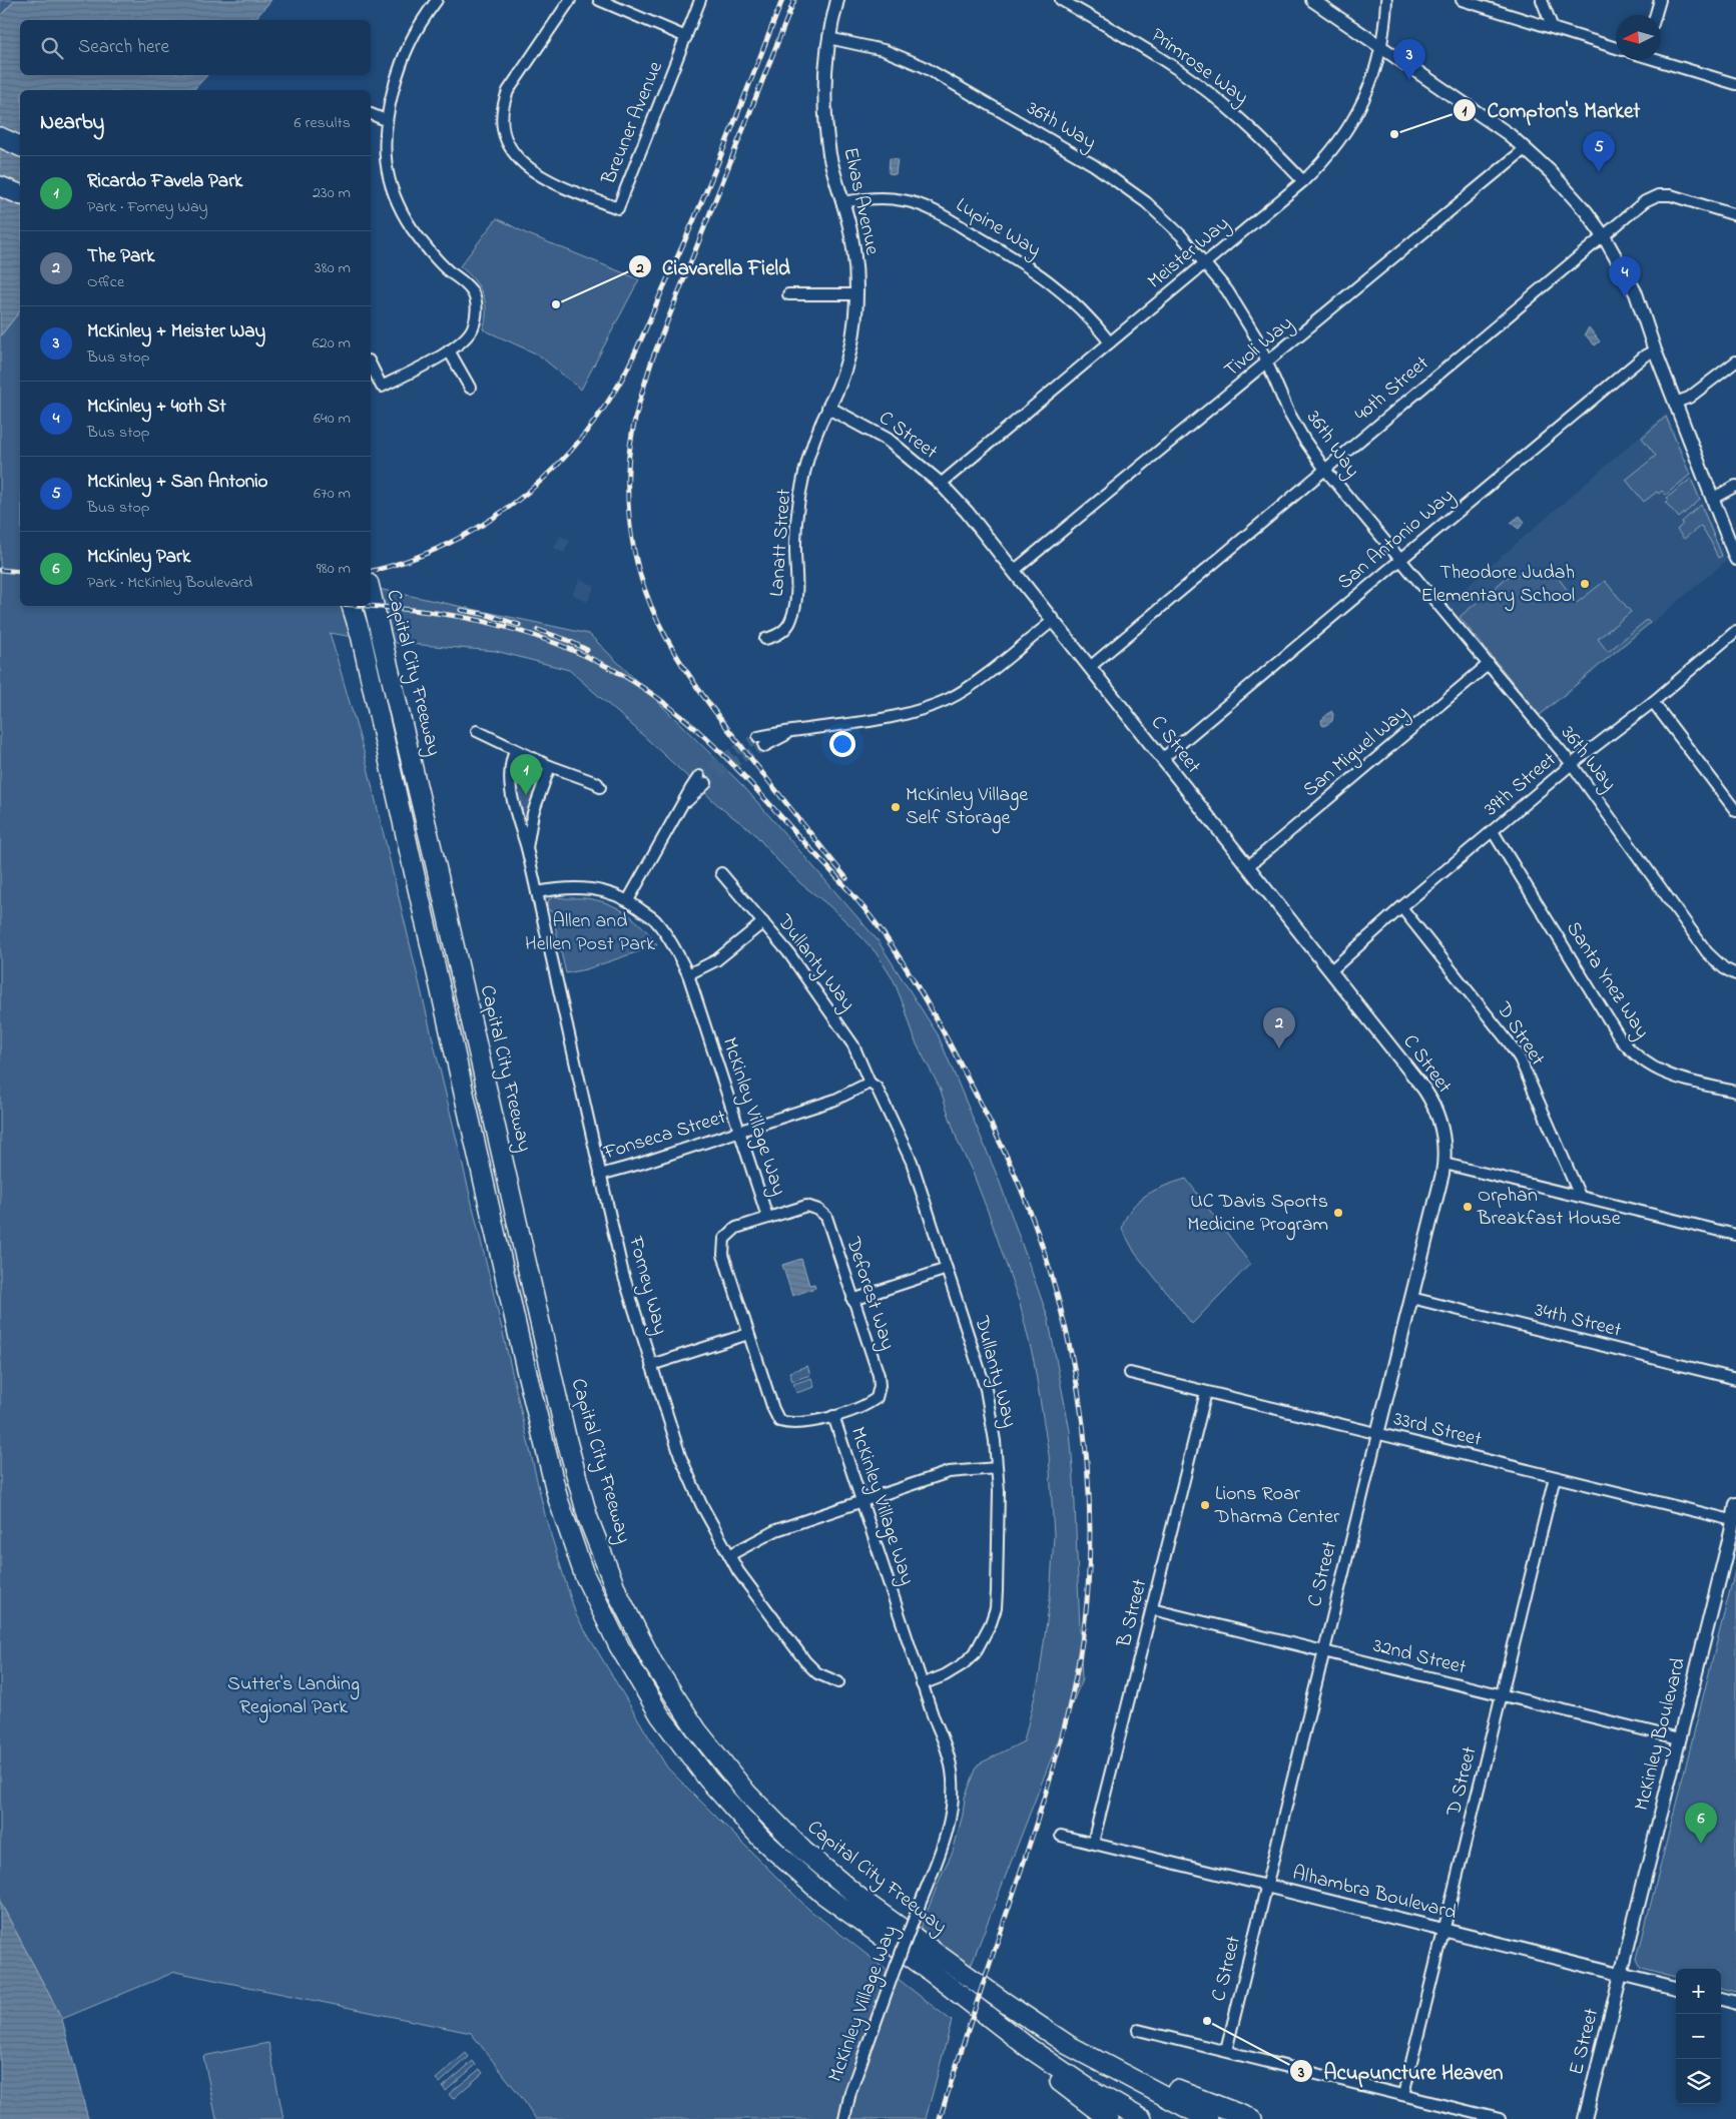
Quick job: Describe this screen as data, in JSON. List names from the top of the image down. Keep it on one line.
{"streets":{"highway":["Capital City Freeway"],"street":["Primrose Way","Breuner Avenue","36th Way","Elvas Avenue","Lupine Way","Meister Way","Tivoli Way","40th Street","C Street","San Antonio Way","Lanatt Street","San Miguel Way","39th Street","Dullanty Way","Santa Ynez Way","D Street","McKinley Village Way","Fonseca Street","Forney Way","Deforest Way","34th Street","33rd Street","B Street","32nd Street","McKinley Boulevard","Alhambra Boulevard","E Street"]},"crossings":[["Primrose Way","Meister Way"],["36th Way","Elvas Avenue"],["36th Way","Meister Way"],["36th Way","Tivoli Way"],["36th Way","40th Street"],["36th Way","San Antonio Way"],["36th Way","San Miguel Way"],["36th Way","39th Street"],["Elvas Avenue","Lupine Way"],["Elvas Avenue","C Street"],["Elvas Avenue","Lanatt Street"],["Lupine Way","Meister Way"],["Meister Way","C Street"],["Tivoli Way","C Street"],["40th Street","C Street"],["C Street","San Antonio Way"],["C Street","Lanatt Street"],["C Street","San Miguel Way"],["C Street","39th Street"],["C Street","34th Street"],["C Street","33rd Street"],["C Street","32nd Street"],["C Street","Alhambra Boulevard"],["39th Street","Santa Ynez Way"],["39th Street","D Street"],["Dullanty Way","McKinley Village Way"],["D Street","33rd Street"],["D Street","32nd Street"],["D Street","Alhambra Boulevard"],["McKinley Village Way","Fonseca Street"],["McKinley Village Way","Forney Way"],["McKinley Village Way","Deforest Way"],["Fonseca Street","Forney Way"],["33rd Street","B Street"],["33rd Street","McKinley Boulevard"],["B Street","32nd Street"],["B Street","Alhambra Boulevard"],["32nd Street","McKinley Boulevard"],["McKinley Boulevard","Alhambra Boulevard"],["McKinley Boulevard","E Street"],["Alhambra Boulevard","E Street"]],"parks":["Allen and Hellen Post Park","Sutter's Landing Regional Park"],"places":["Compton's Market","Ciavarella Field","Theodore Judah Elementary School","McKinley Village Self Storage","Orphan Breakfast House","UC Davis Sports Medicine Program","Lions Roar Dharma Center","Acupuncture Heaven"],"north":"left","page":{"search":"Search here","pins":["3","5","4","1","2","6"],"heading":["Nearby","6 results"],"list":[{"mark":"1","name":"Ricardo Favela Park","note":"Park · Forney Way","value":"230 m"},{"mark":"2","name":"The Park","note":"Office","value":"380 m"},{"mark":"3","name":"McKinley + Meister Way","note":"Bus stop","value":"620 m"},{"mark":"4","name":"McKinley + 40th St","note":"Bus stop","value":"640 m"},{"mark":"5","name":"McKinley + San Antonio","note":"Bus stop","value":"670 m"},{"mark":"6","name":"McKinley Park","note":"Park · McKinley Boulevard","value":"980 m"}],"map_buttons":["+","−"]}}
